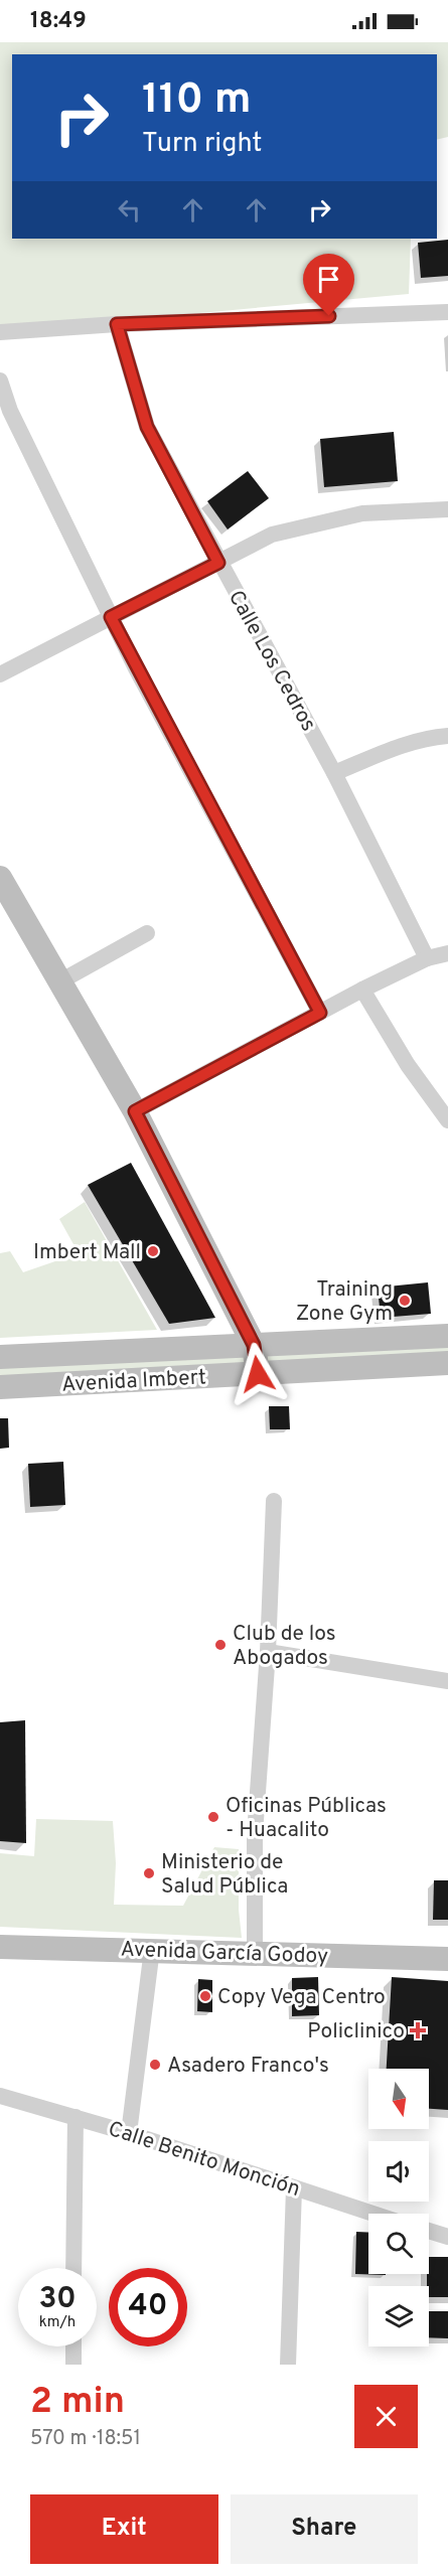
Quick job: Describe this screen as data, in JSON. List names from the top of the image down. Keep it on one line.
{"streets":{"main road":["Avenida Imbert","Avenida García Godoy"],"street":["Calle Los Cedros","Calle Benito Monción"]},"places":{"other":["Imbert Mall","Training Zone Gym","Club de los Abogados","Oficinas Públicas - Huacalito","Ministerio de Salud Pública","Copy Vega Centro","Asadero Franco's"],"health":["Policlinico"]},"north":"bottom","page":{"status":"18:49","turn":["110 m","Turn right"],"speed":"30 km/h","limit":"40","heading":["2 min","570 m · 18:51"],"buttons":["Exit","Share"]}}
